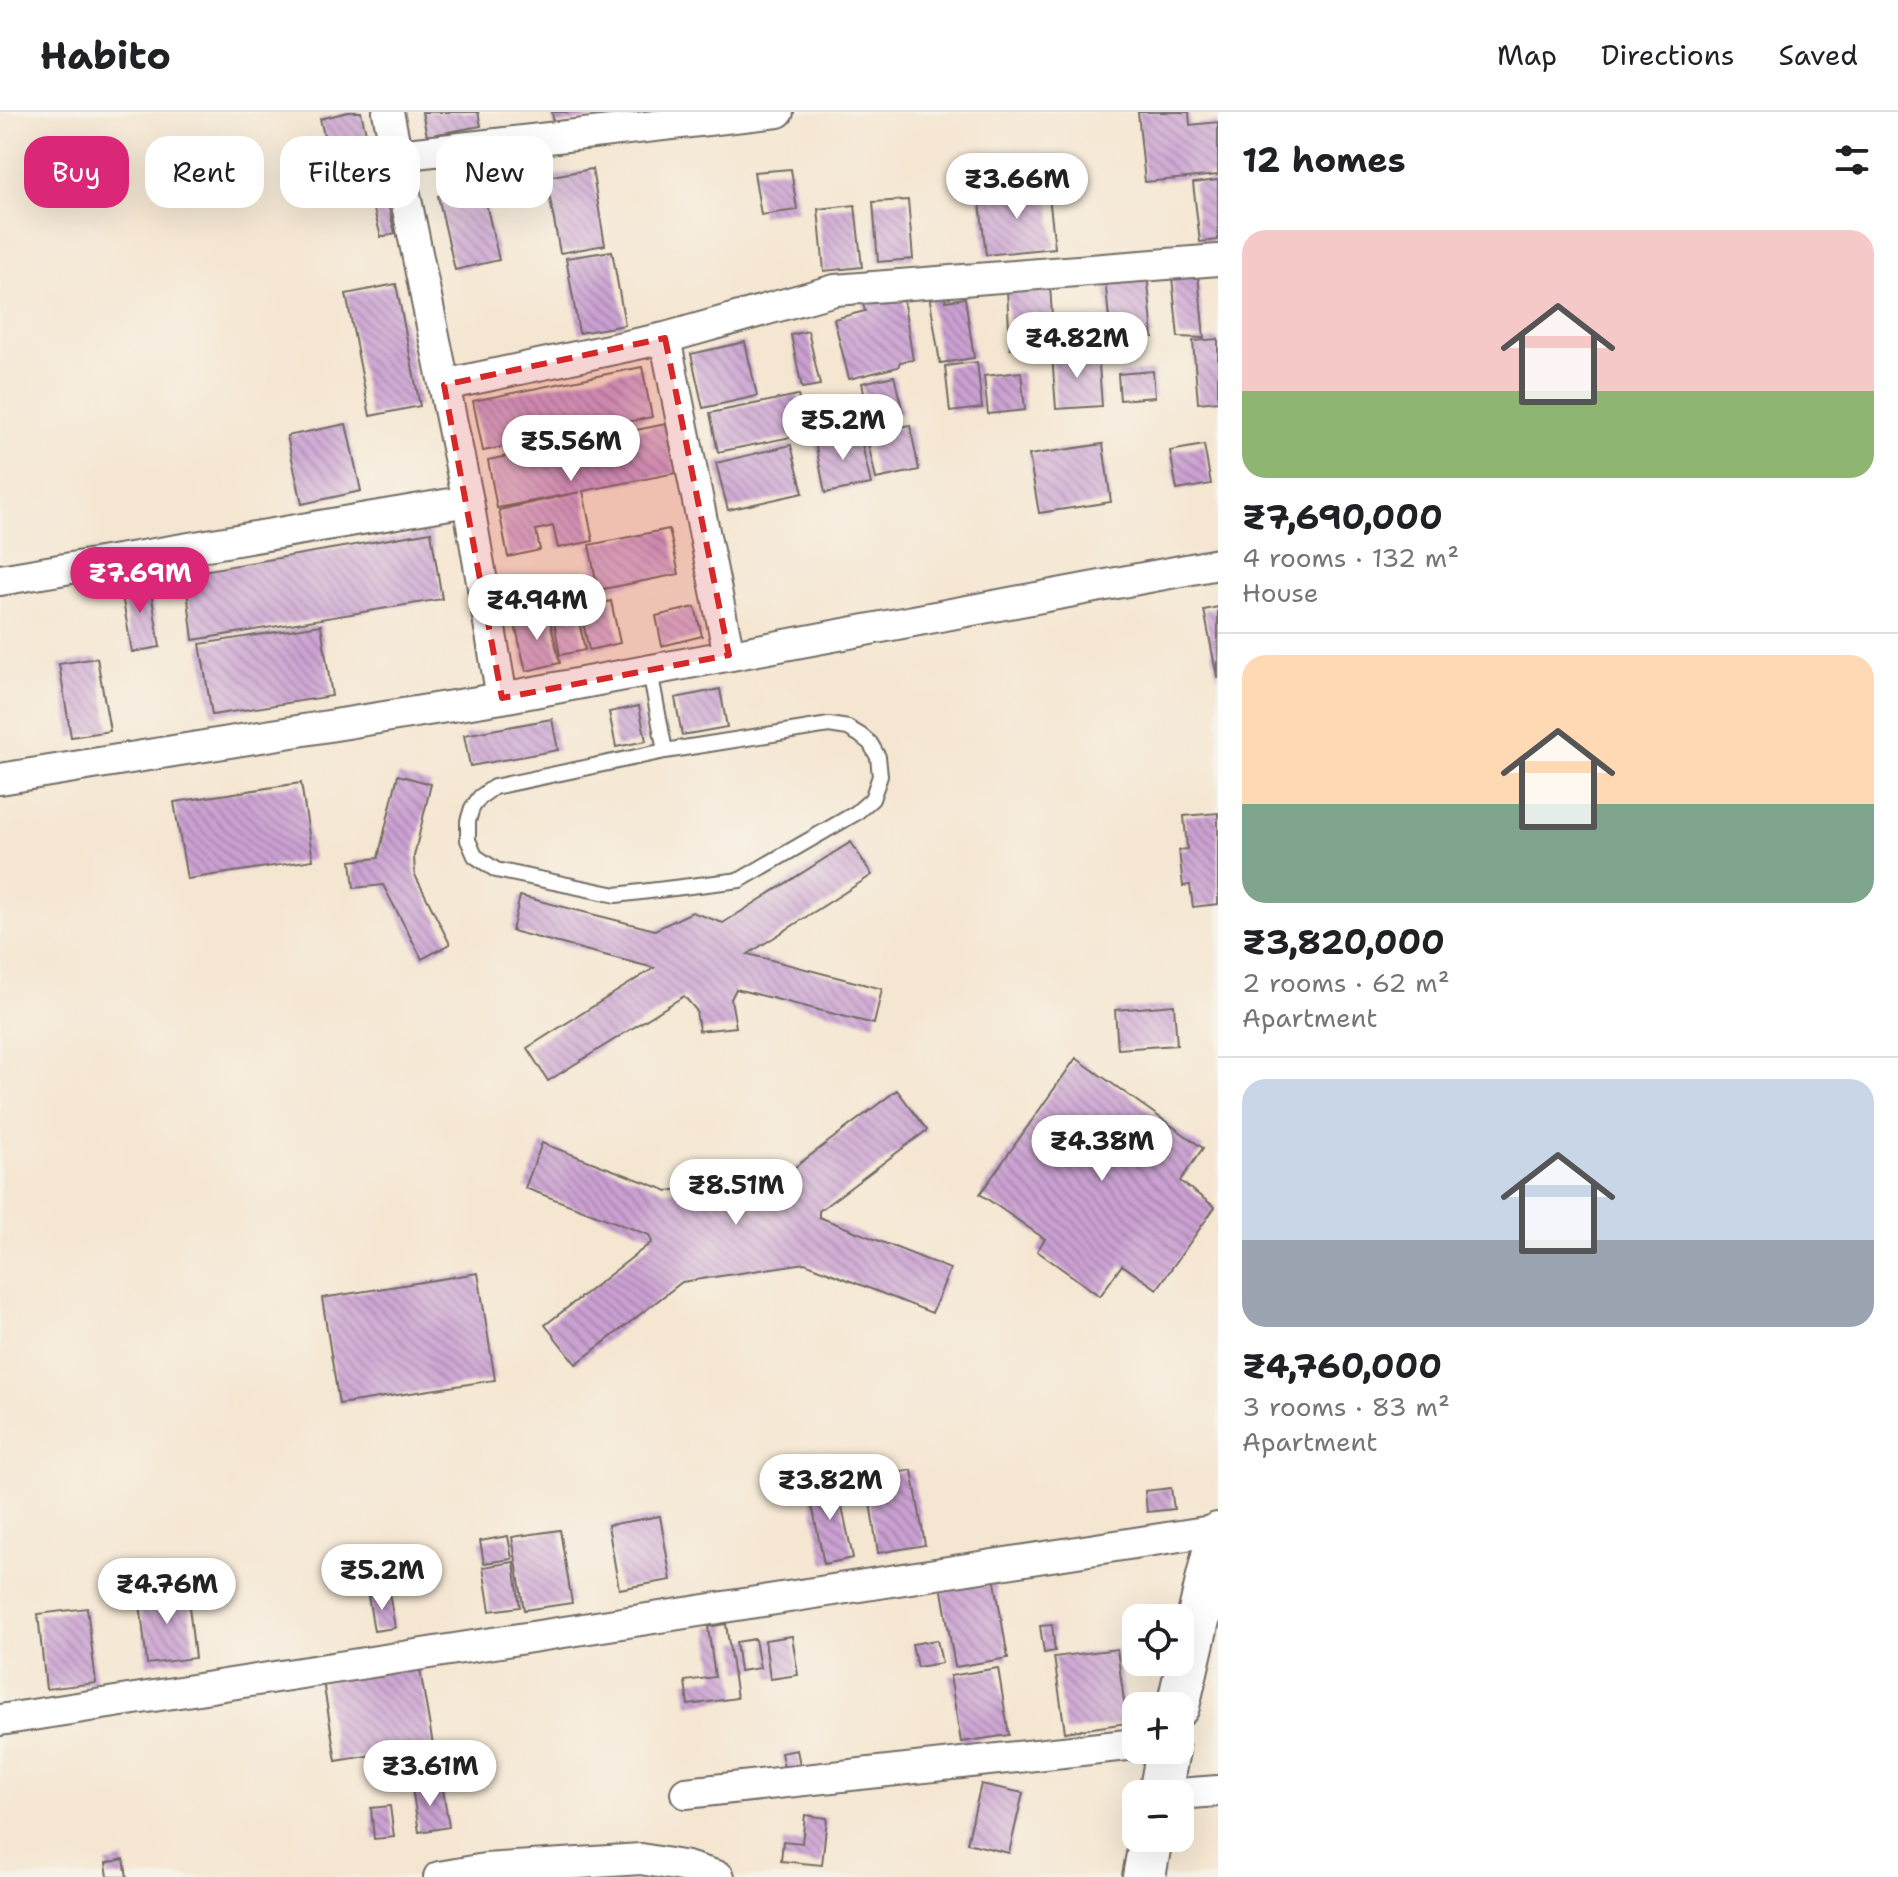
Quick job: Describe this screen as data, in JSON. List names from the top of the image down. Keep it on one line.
{"page":{"header":"Habito","nav":["Map","Directions","Saved"],"heading":"12 homes","chip":["Buy","Rent","Filters","New"],"price":["₹3.66M","₹4.82M","₹5.2M","₹5.56M","₹7.69M","₹4.94M","₹4.38M","₹8.51M","₹3.82M","₹5.2M","₹4.76M","₹3.61M"],"list":[{"name":"₹7,690,000","note":"4 rooms · 132 m² · House"},{"name":"₹3,820,000","note":"2 rooms · 62 m² · Apartment"},{"name":"₹4,760,000","note":"3 rooms · 83 m² · Apartment"}],"map_buttons":["+","−"]}}
